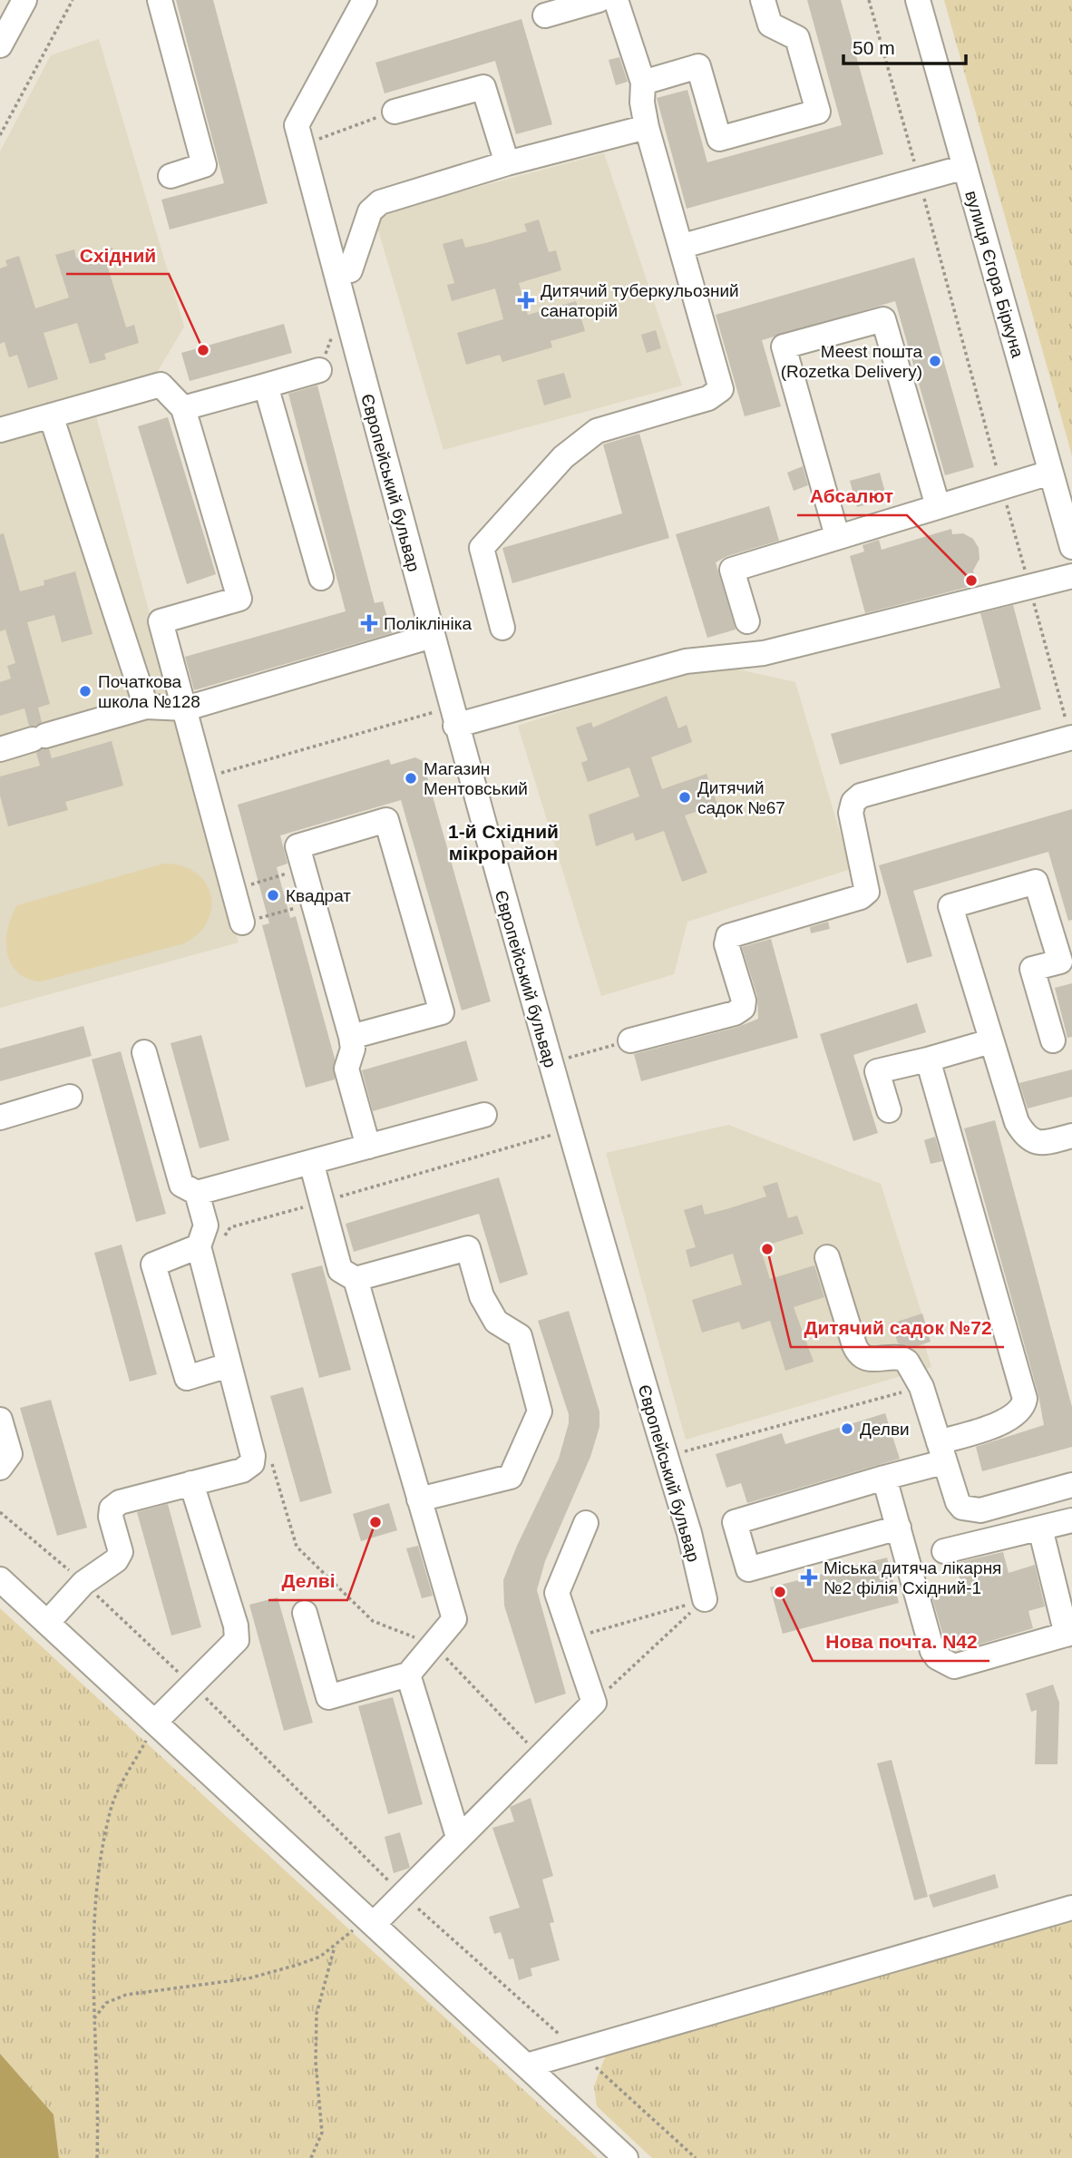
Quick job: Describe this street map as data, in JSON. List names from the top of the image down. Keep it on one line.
{"streets":{"street":["вулиця Єгора Біркуна","Європейський бульвар"]},"districts":["1-й Східний мікрорайон"],"places":{"health":["Дитячий туберкульозний санаторій","Поліклініка","Міська дитяча лікарня №2 філія Східний-1"],"other":["Східний","Meest пошта (Rozetka Delivery)","Абсалют","Початкова школа №128","Магазин Ментовський","Дитячий садок №67","Квадрат","Дитячий садок №72","Делви","Делві","Нова почта. N42"]},"scale_bar":"50 m"}
